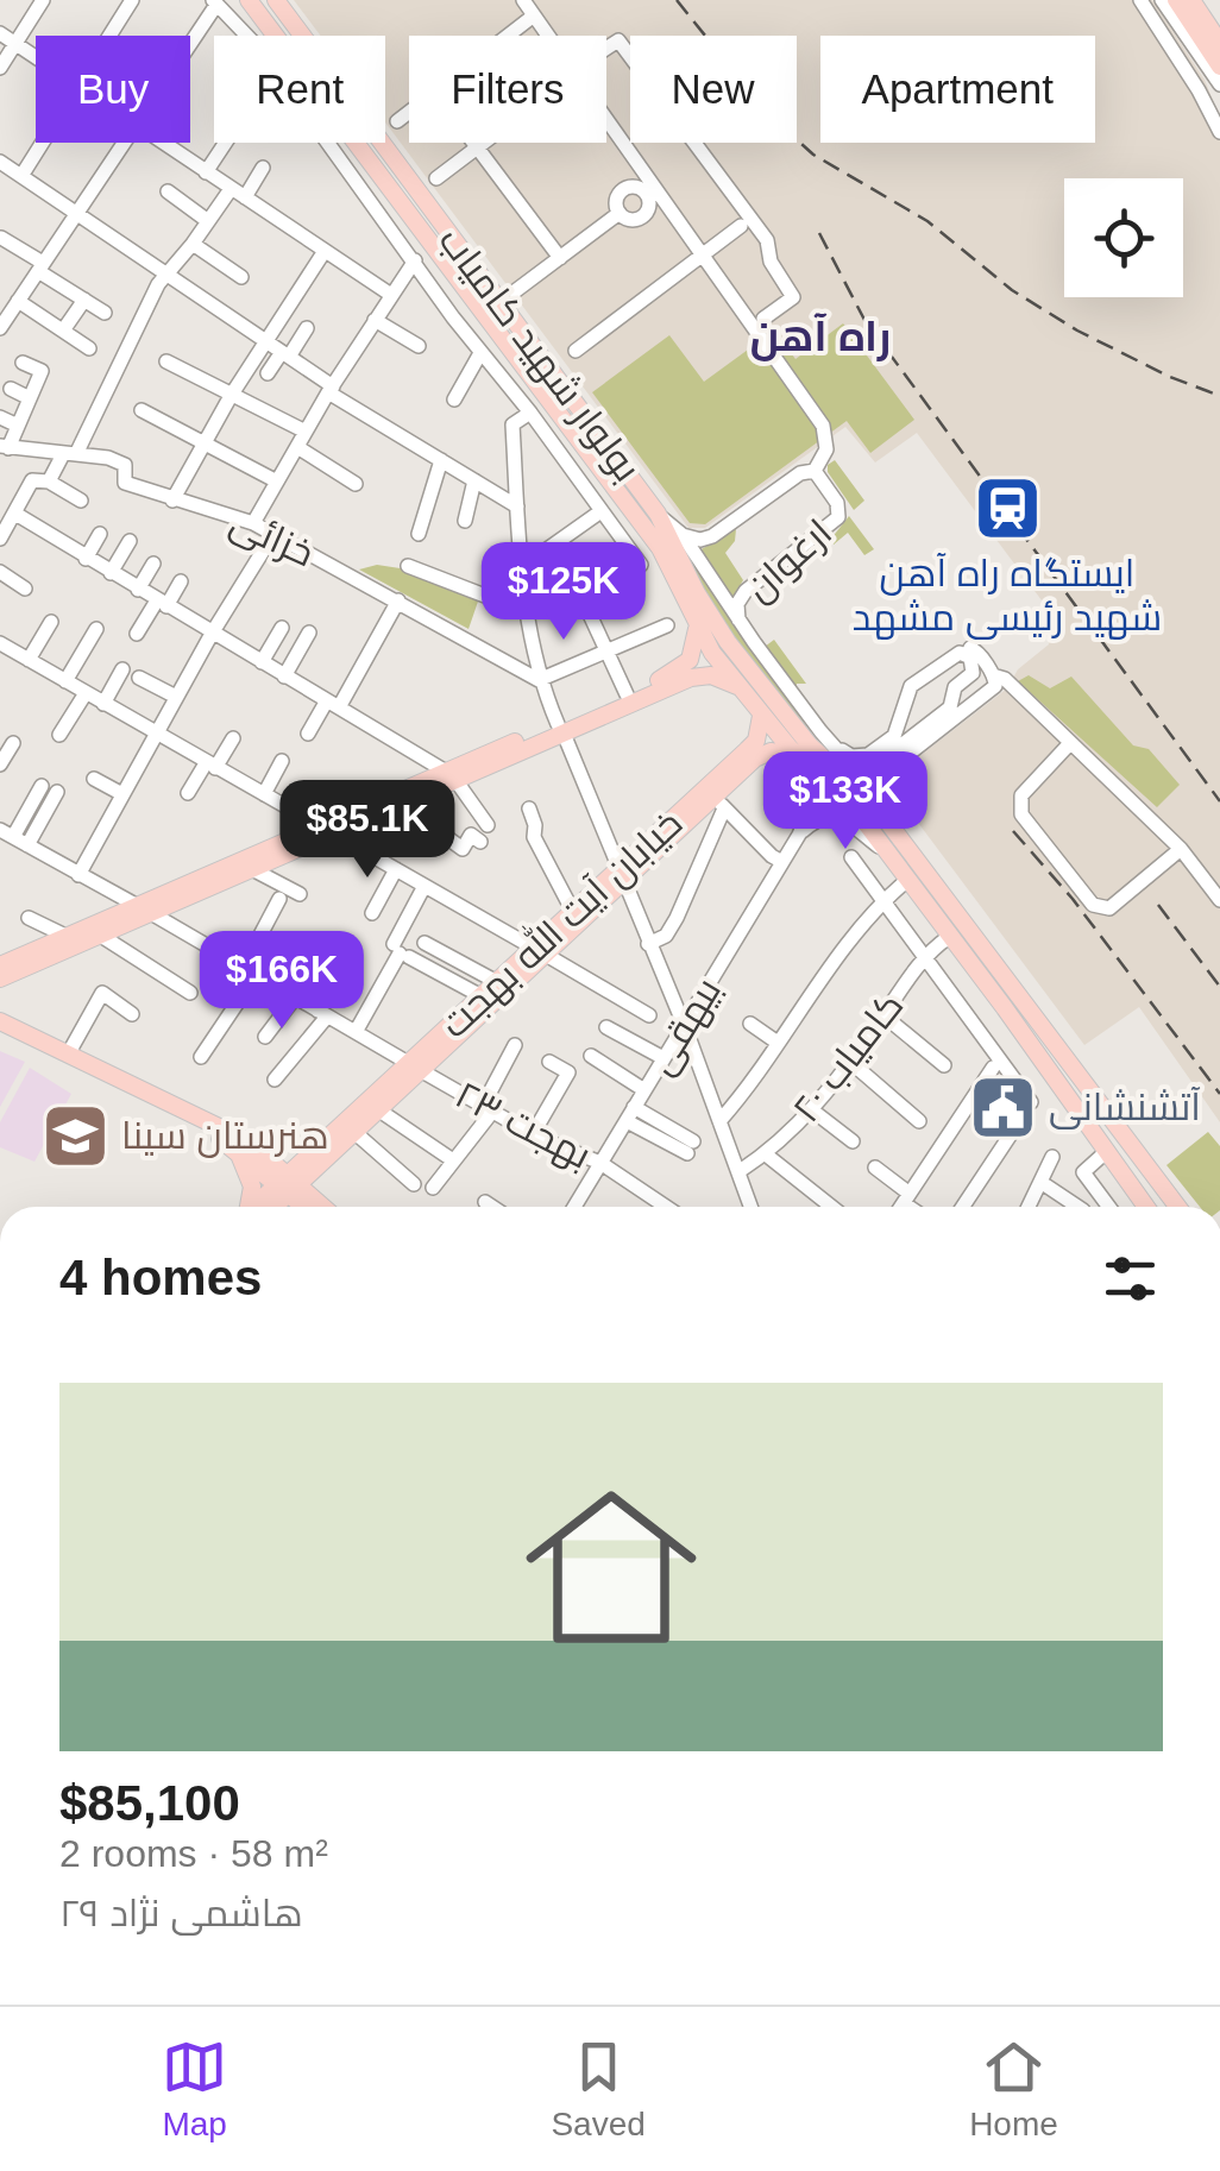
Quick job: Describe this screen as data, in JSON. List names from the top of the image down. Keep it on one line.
{"streets":{"main road":["بولوار شهید کامیاب","خیابان آیت الله بهجت"],"street":["خزائی","ارغوان","بیهقی","کامیاب ۲۰","بهجت ۲۳"]},"crossings":[["بولوار شهید کامیاب","خیابان آیت الله بهجت"],["بولوار شهید کامیاب","بیهقی"],["بولوار شهید کامیاب","کامیاب ۲۰"],["خیابان آیت الله بهجت","بهجت ۲۳"],["بیهقی","بهجت ۲۳"]],"districts":["راه آهن"],"places":{"station":["ایستگاه راه آهن شهید رئیسی مشهد"],"public building":["آتشنشانی"],"school or university":["هنرستان سینا"]},"page":{"chip":["Buy","Rent","Filters","New","Apartment"],"price":["$125K","$133K","$85.1K","$166K"],"heading":"4 homes","list":[{"name":"$85,100","note":"2 rooms · 58 m² · هاشمی نژاد ۲۹"}],"tabs":["Map","Saved","Home"]}}
